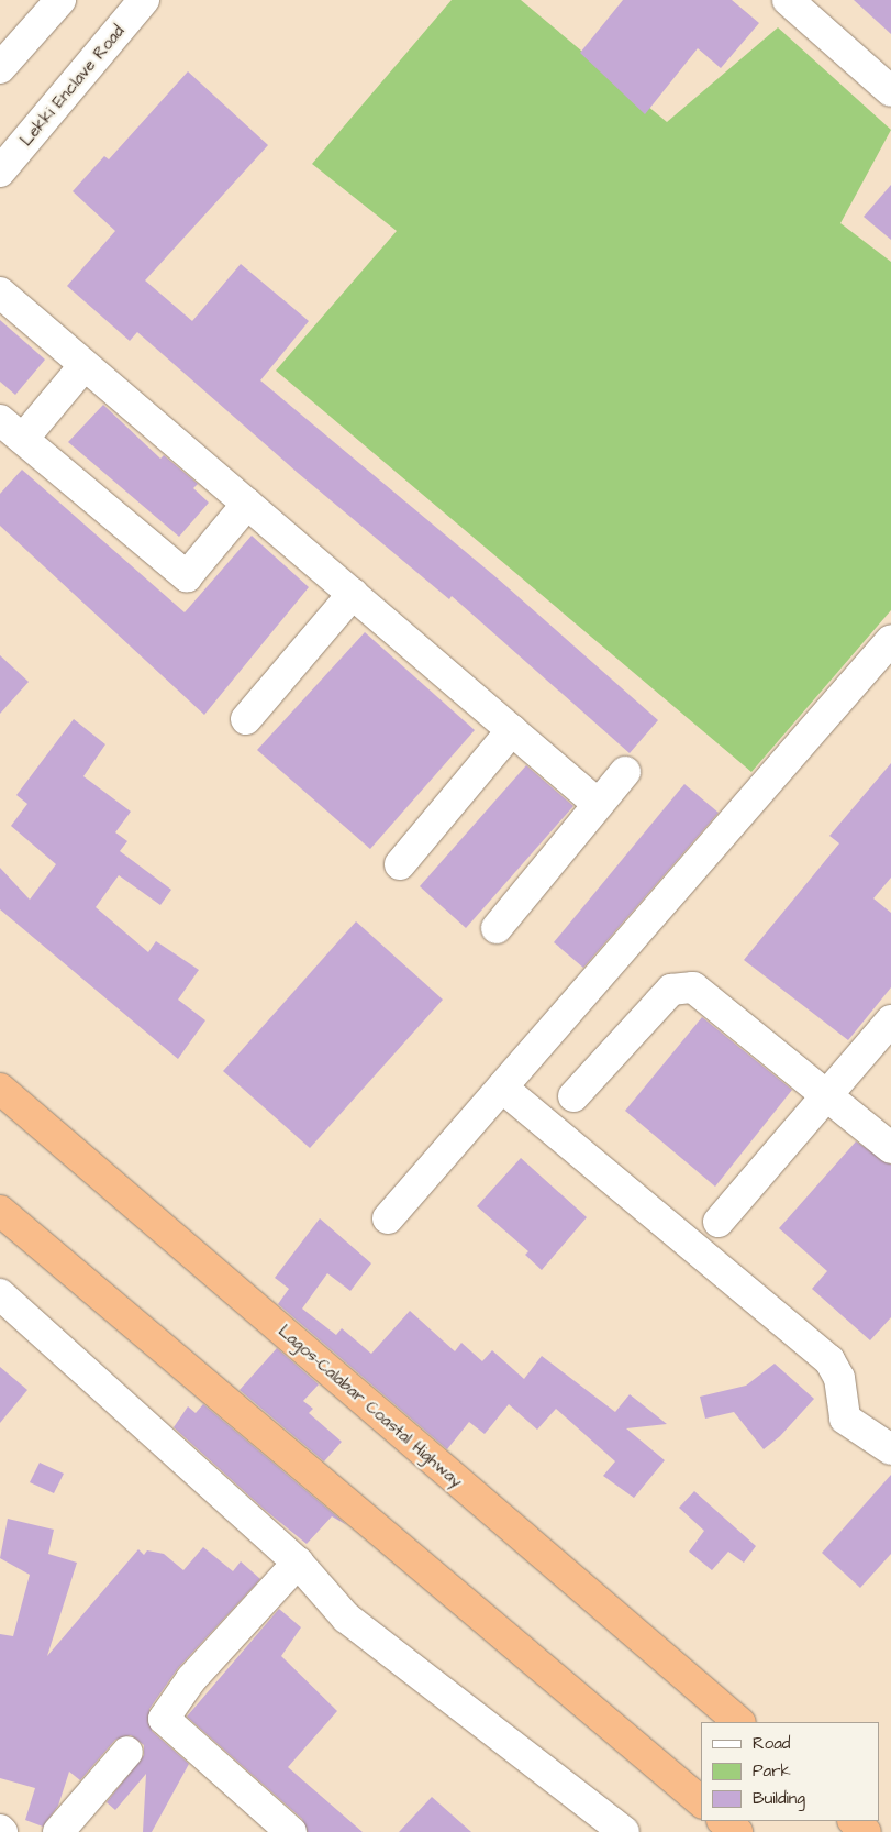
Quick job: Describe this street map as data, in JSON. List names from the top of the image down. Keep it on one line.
{"streets":{"highway":["Lagos-Calabar Coastal Highway"],"street":["Lekki Enclave Road"]},"legend":["Road","Park","Building"]}
